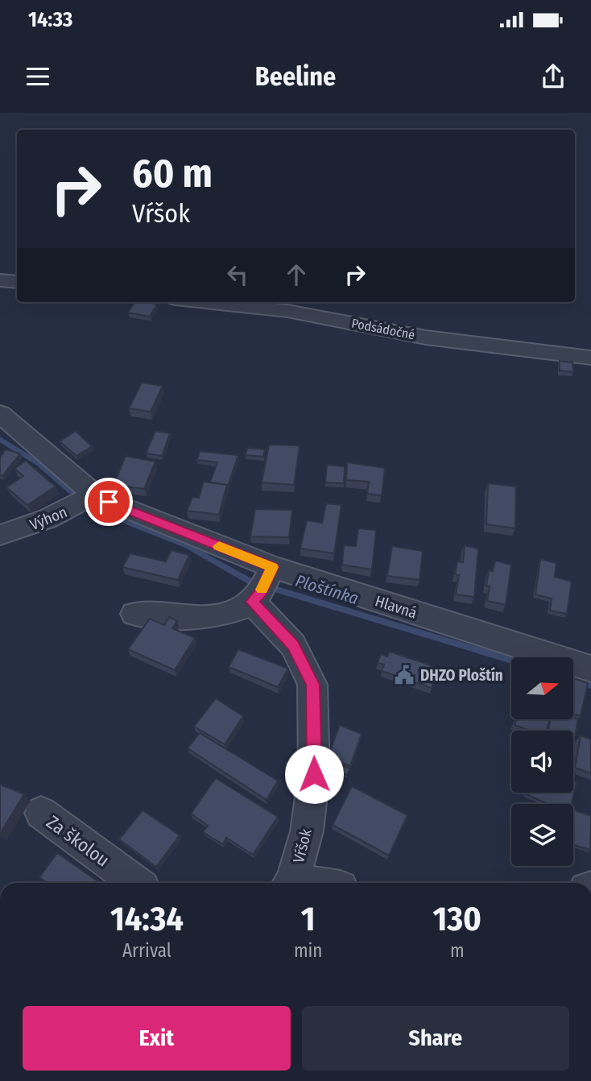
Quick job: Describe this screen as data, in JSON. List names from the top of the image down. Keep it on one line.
{"streets":{"street":["Podsádočné","Výhon","Hlavná","Za školou","Vŕšok"]},"crossings":[["Výhon","Hlavná"],["Hlavná","Vŕšok"]],"water":["Ploštínka"],"places":{"public building":["DHZO Ploštín"]},"north":"right","page":{"status":"14:33","header":"Beeline","turn":["60 m","Vŕšok"],"eta":["14:34","Arrival","1","min","130","m"],"buttons":["Exit","Share"]}}
